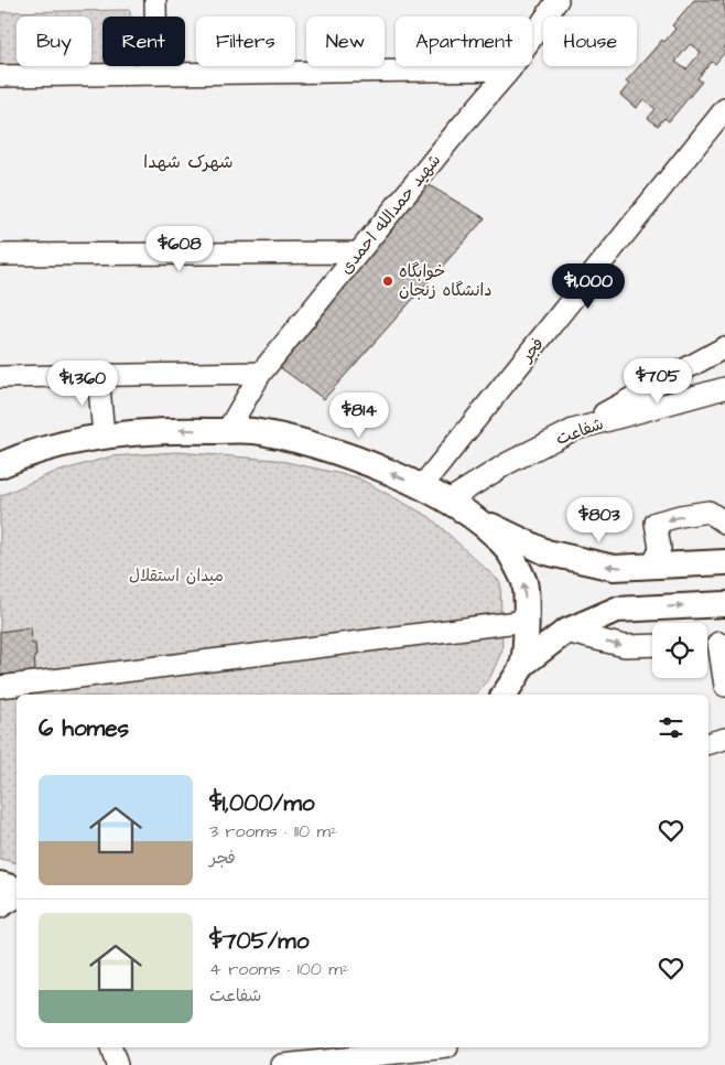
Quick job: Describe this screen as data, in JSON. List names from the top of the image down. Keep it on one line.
{"streets":{"street":["شهید حمدالله احمدی","فجر","شفاعت"]},"districts":["شهرک شهدا"],"parks":["میدان استقلال"],"places":["خوابگاه دانشگاه زنجان"],"page":{"chip":["Buy","Rent","Filters","New","Apartment","House"],"price":["$608","$1,000","$705","$1,360","$814","$803"],"heading":"6 homes","list":[{"name":"$1,000/mo","note":"3 rooms · 110 m² · فجر"},{"name":"$705/mo","note":"4 rooms · 100 m² · شفاعت"}]}}
